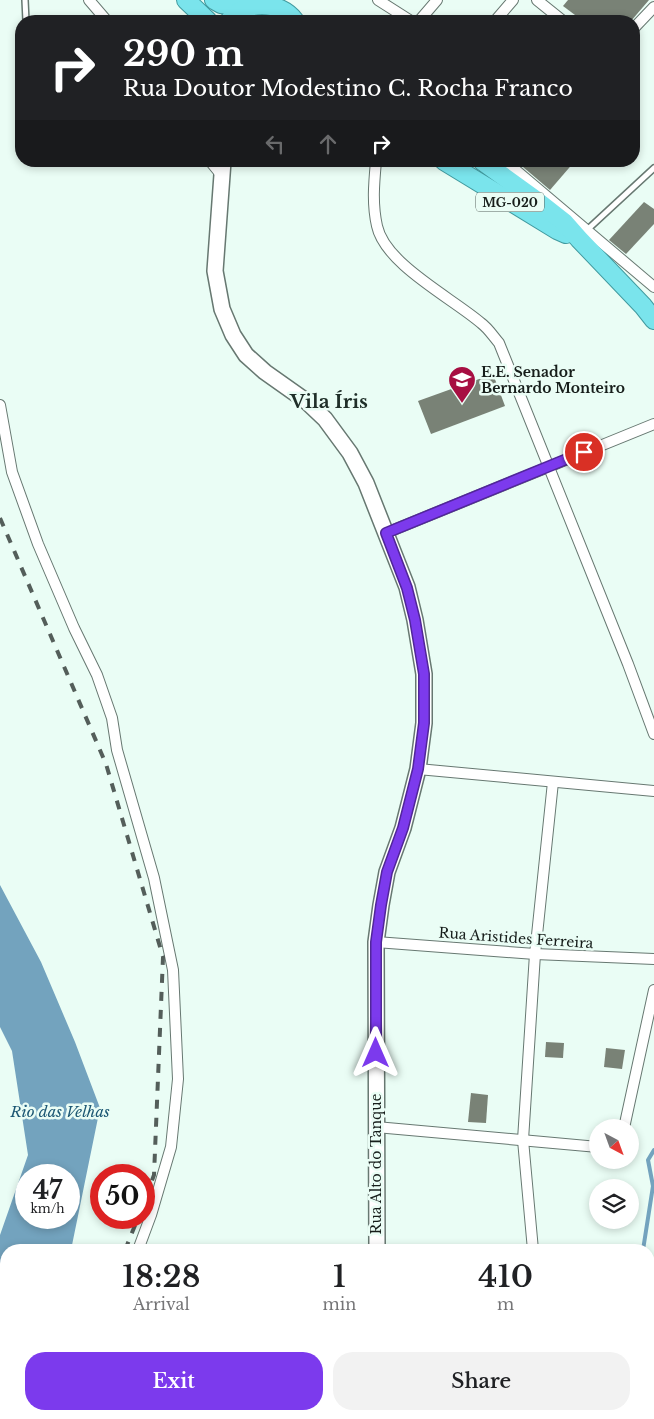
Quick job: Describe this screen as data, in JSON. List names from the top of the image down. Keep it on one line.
{"streets":{"highway":["MG-020"],"main road":["Rua Alto do Tanque"],"street":["Rua Aristides Ferreira"]},"crossings":[["Rua Aristides Ferreira","Rua Alto do Tanque"]],"districts":["Vila Íris"],"water":["Rio das Velhas"],"places":{"school or university":["E.E. Senador Bernardo Monteiro"]},"north":"bottom right","page":{"turn":["290 m","Rua Doutor Modestino C. Rocha Franco"],"speed":"47 km/h","limit":"50","eta":["18:28","Arrival","1","min","410","m"],"buttons":["Exit","Share"]}}
